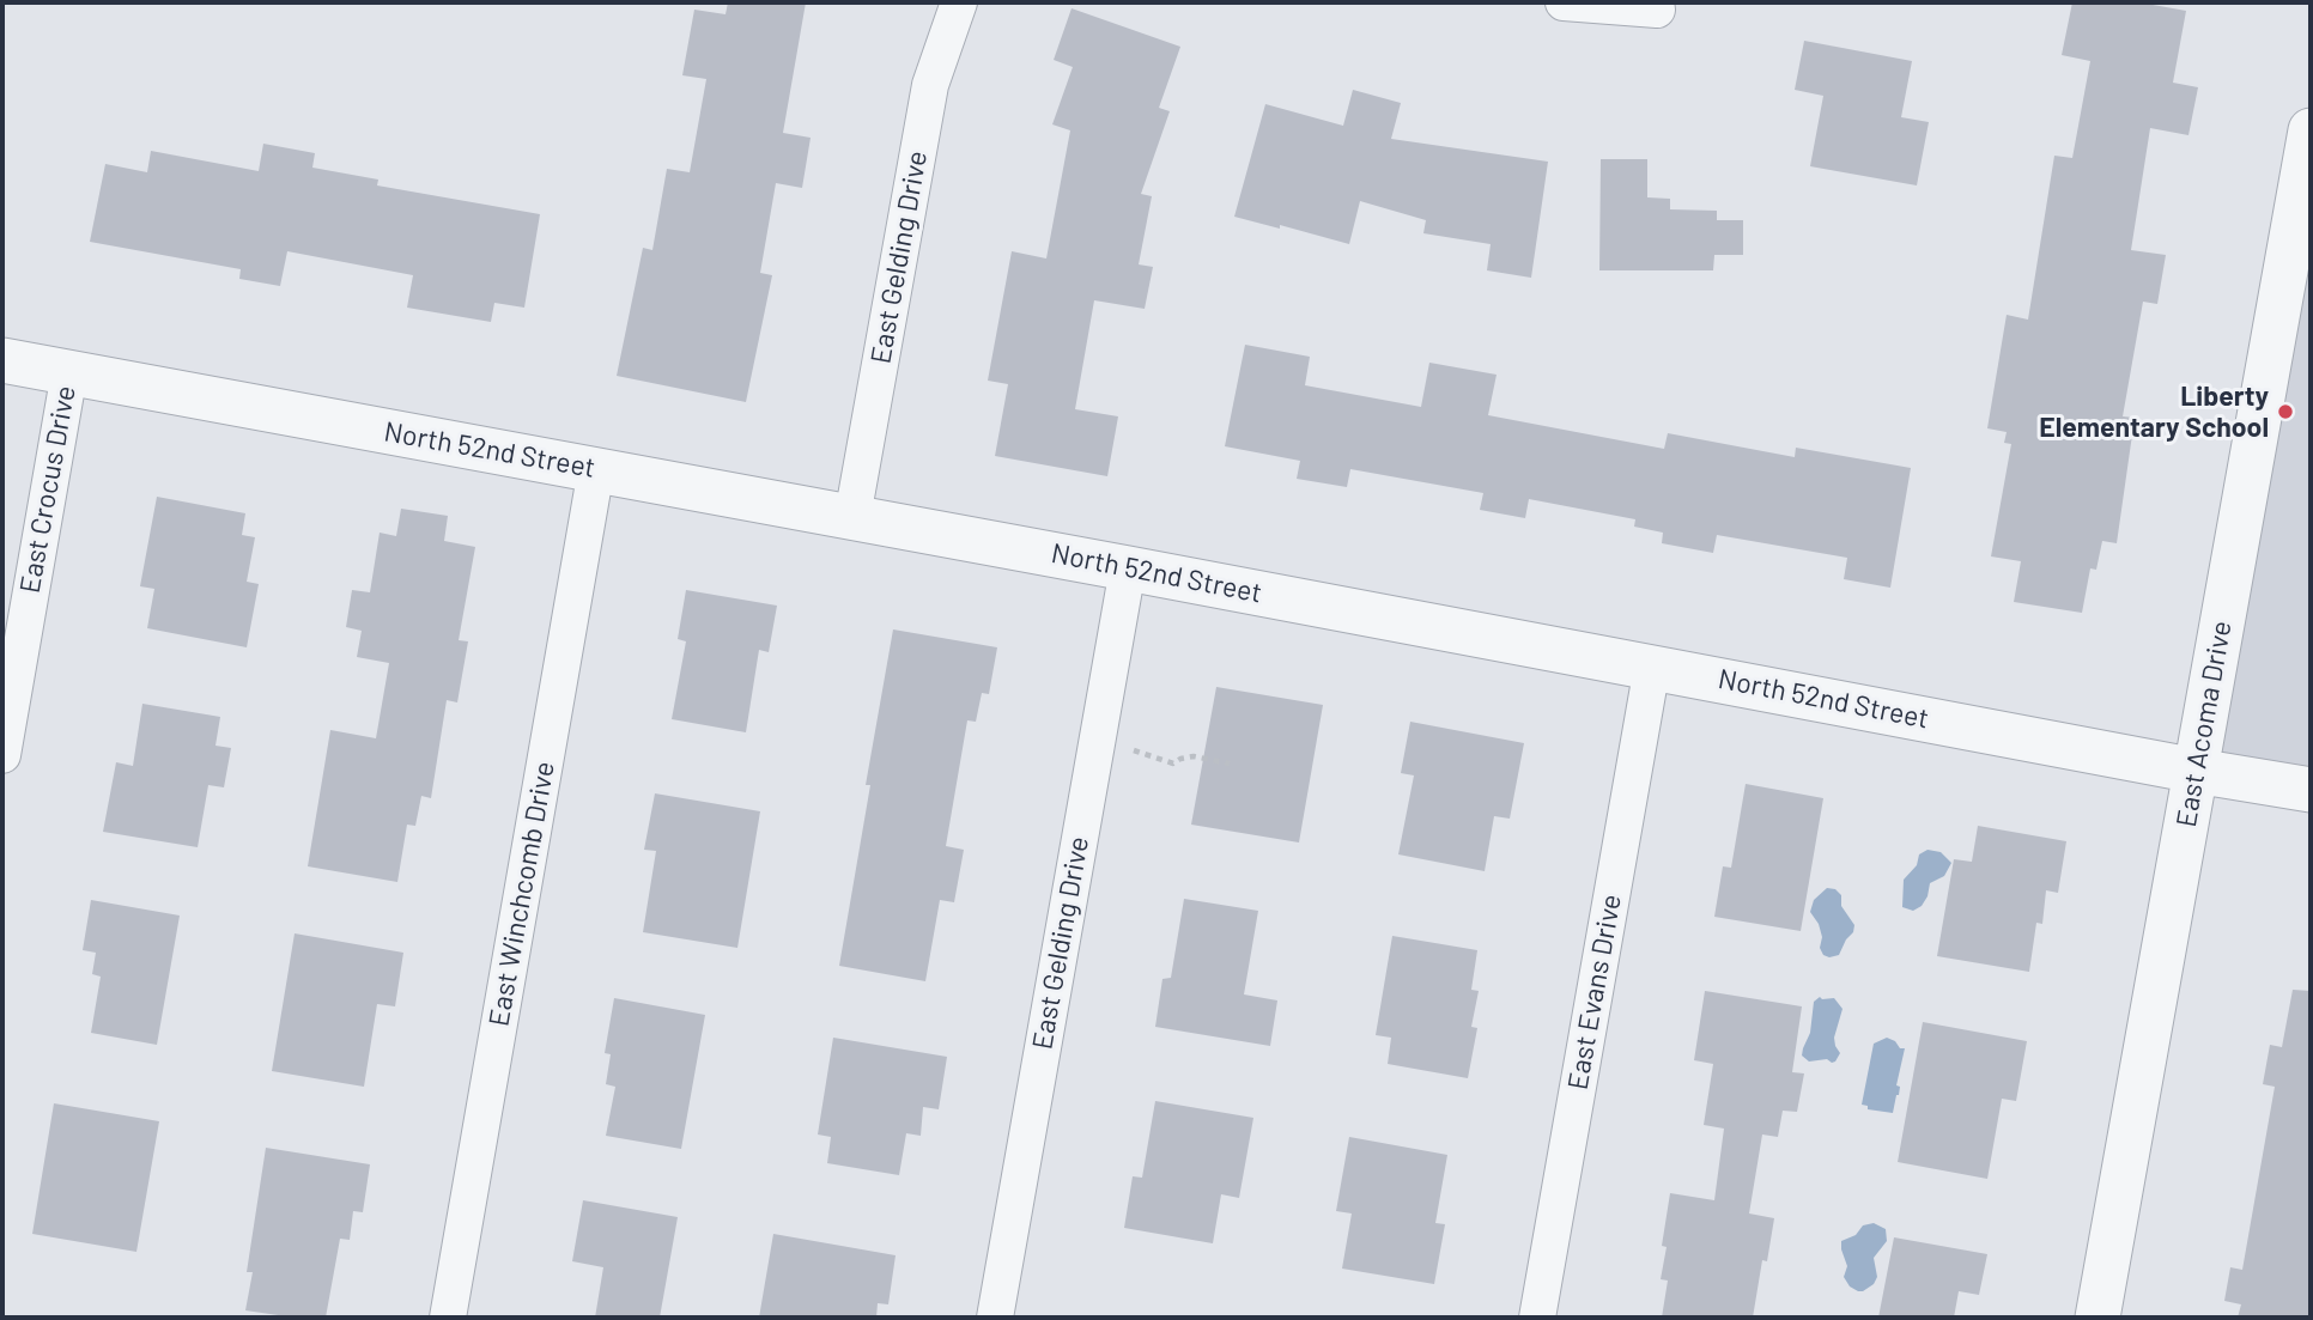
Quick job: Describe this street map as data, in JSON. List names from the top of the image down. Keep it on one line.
{"streets":{"street":["East Gelding Drive","North 52nd Street","East Crocus Drive","East Acoma Drive","East Winchcomb Drive","East Evans Drive"]},"crossings":[["East Gelding Drive","North 52nd Street"],["North 52nd Street","East Crocus Drive"],["North 52nd Street","East Acoma Drive"],["North 52nd Street","East Winchcomb Drive"],["North 52nd Street","East Evans Drive"]],"places":["Liberty Elementary School"]}
